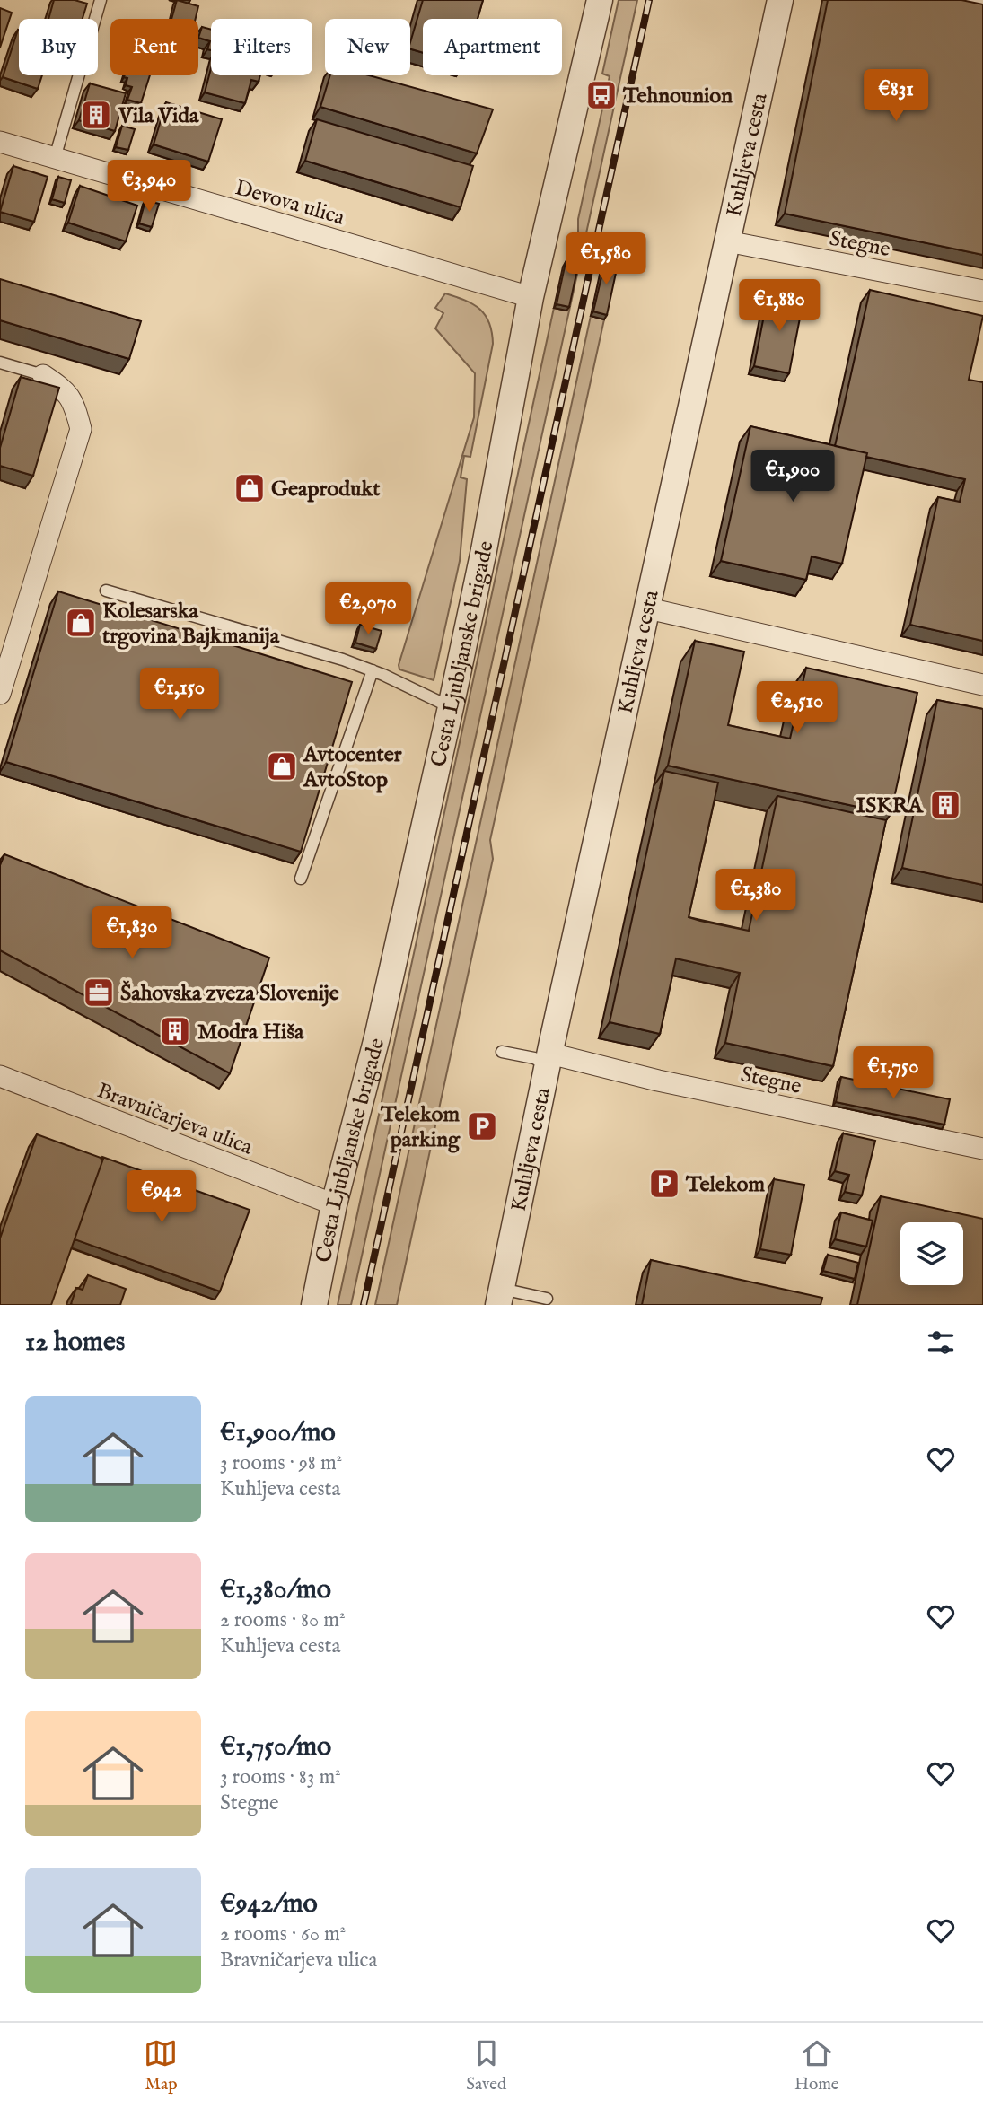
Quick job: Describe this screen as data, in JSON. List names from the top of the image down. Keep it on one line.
{"streets":{"street":["Kuhljeva cesta","Devova ulica","Stegne","Cesta Ljubljanske brigade","Bravničarjeva ulica"]},"crossings":[["Kuhljeva cesta","Stegne"],["Devova ulica","Cesta Ljubljanske brigade"],["Cesta Ljubljanske brigade","Bravničarjeva ulica"]],"places":{"bus stop":["Tehnounion"],"building":["Vila Vida","ISKRA","Modra Hiša"],"shop":["Geaprodukt","Kolesarska trgovina Bajkmanija","Avtocenter AvtoStop"],"office":["Šahovska zveza Slovenije"],"parking":["Telekom parking","Telekom"]},"page":{"chip":["Buy","Rent","Filters","New","Apartment"],"price":["€831","€3,940","€1,580","€1,880","€1,900","€2,070","€1,150","€2,510","€1,380","€1,830","€1,750","€942"],"heading":"12 homes","list":[{"name":"€1,900/mo","note":"3 rooms · 98 m² · Kuhljeva cesta"},{"name":"€1,380/mo","note":"2 rooms · 80 m² · Kuhljeva cesta"},{"name":"€1,750/mo","note":"3 rooms · 83 m² · Stegne"},{"name":"€942/mo","note":"2 rooms · 60 m² · Bravničarjeva ulica"}],"tabs":["Map","Saved","Home"]}}
